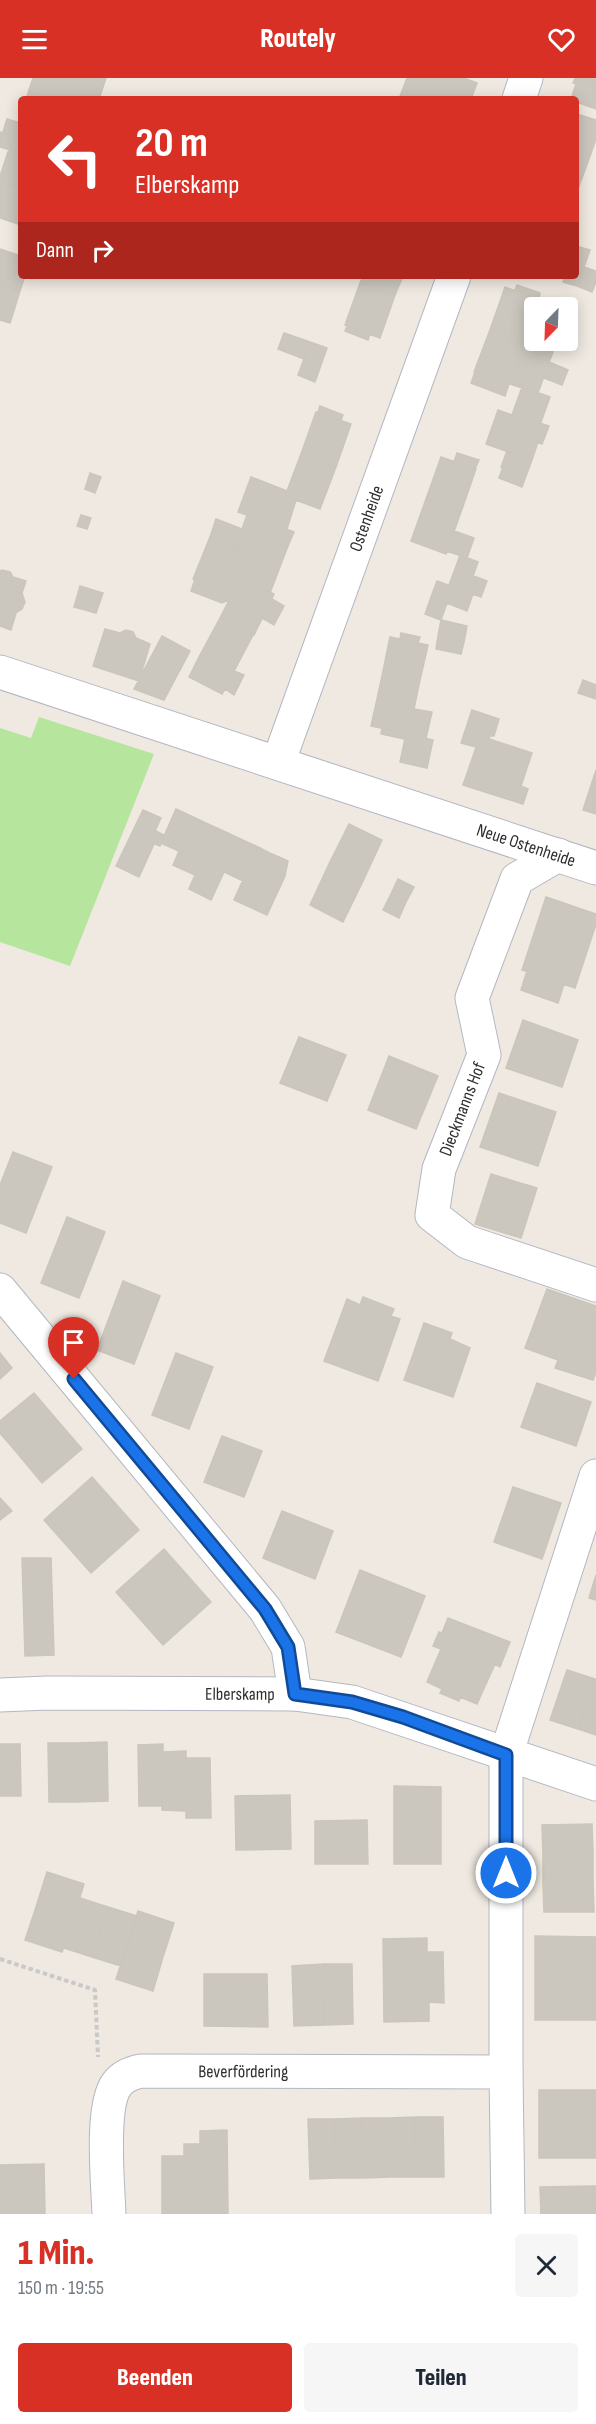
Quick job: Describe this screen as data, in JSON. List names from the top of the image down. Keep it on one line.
{"streets":{"street":["Ostenheide","Neue Ostenheide","Dieckmanns Hof","Elberskamp","Beverfördering"]},"crossings":[["Ostenheide","Neue Ostenheide"],["Neue Ostenheide","Dieckmanns Hof"]],"north":"bottom left","page":{"header":"Routely","turn":["20 m","Elberskamp"],"then":"Dann","heading":["1 Min.","150 m · 19:55"],"buttons":["Beenden","Teilen"]}}
